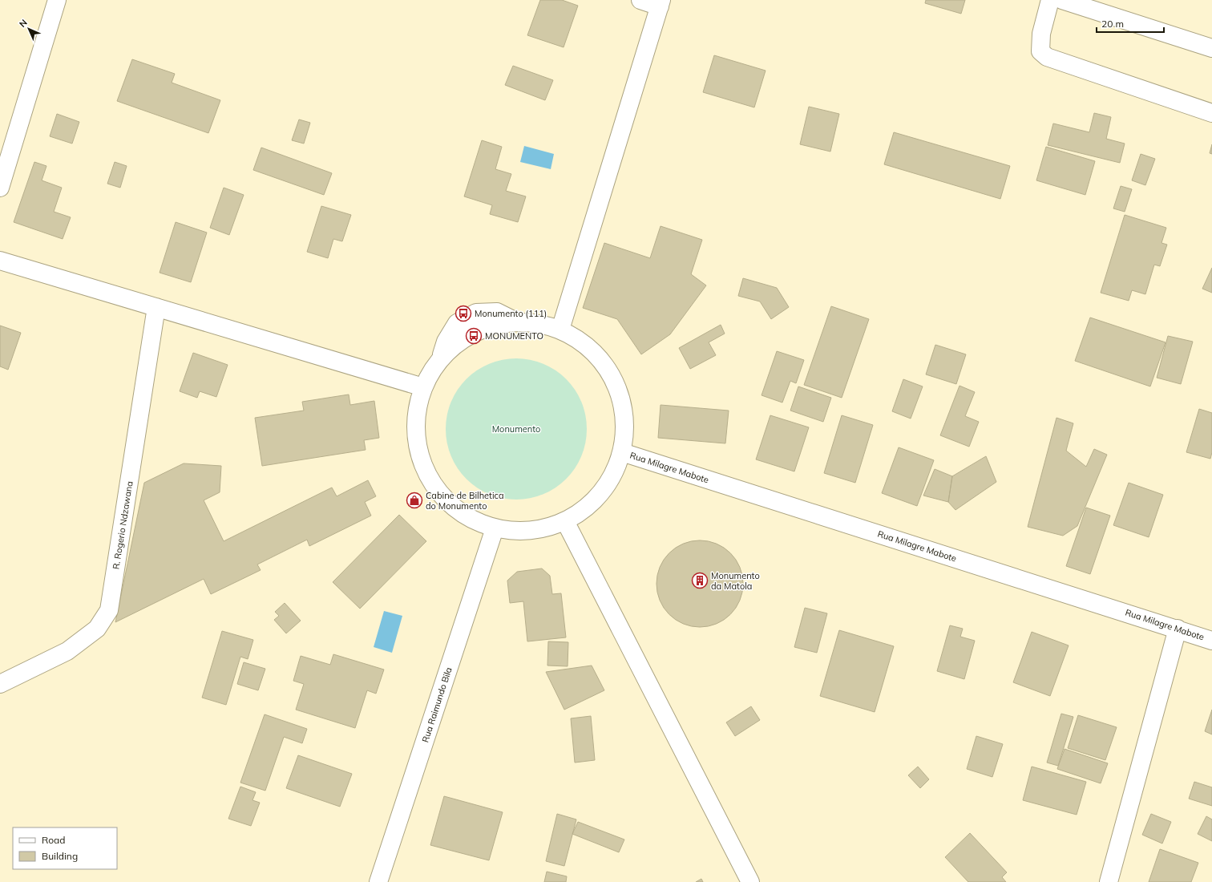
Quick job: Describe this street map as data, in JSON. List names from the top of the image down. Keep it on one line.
{"streets":{"street":["Rua Milagre Mabote","R. Rogerio Ndzawana","Rua Raimundo Bila"]},"parks":["Monumento"],"places":{"bus stop":["Monumento (111)","MONUMENTO"],"shop":["Cabine de Bilhetica do Monumento"],"building":["Monumento da Matola"]},"legend":["Road","Building"],"scale_bar":"20 m","north":"top left"}
